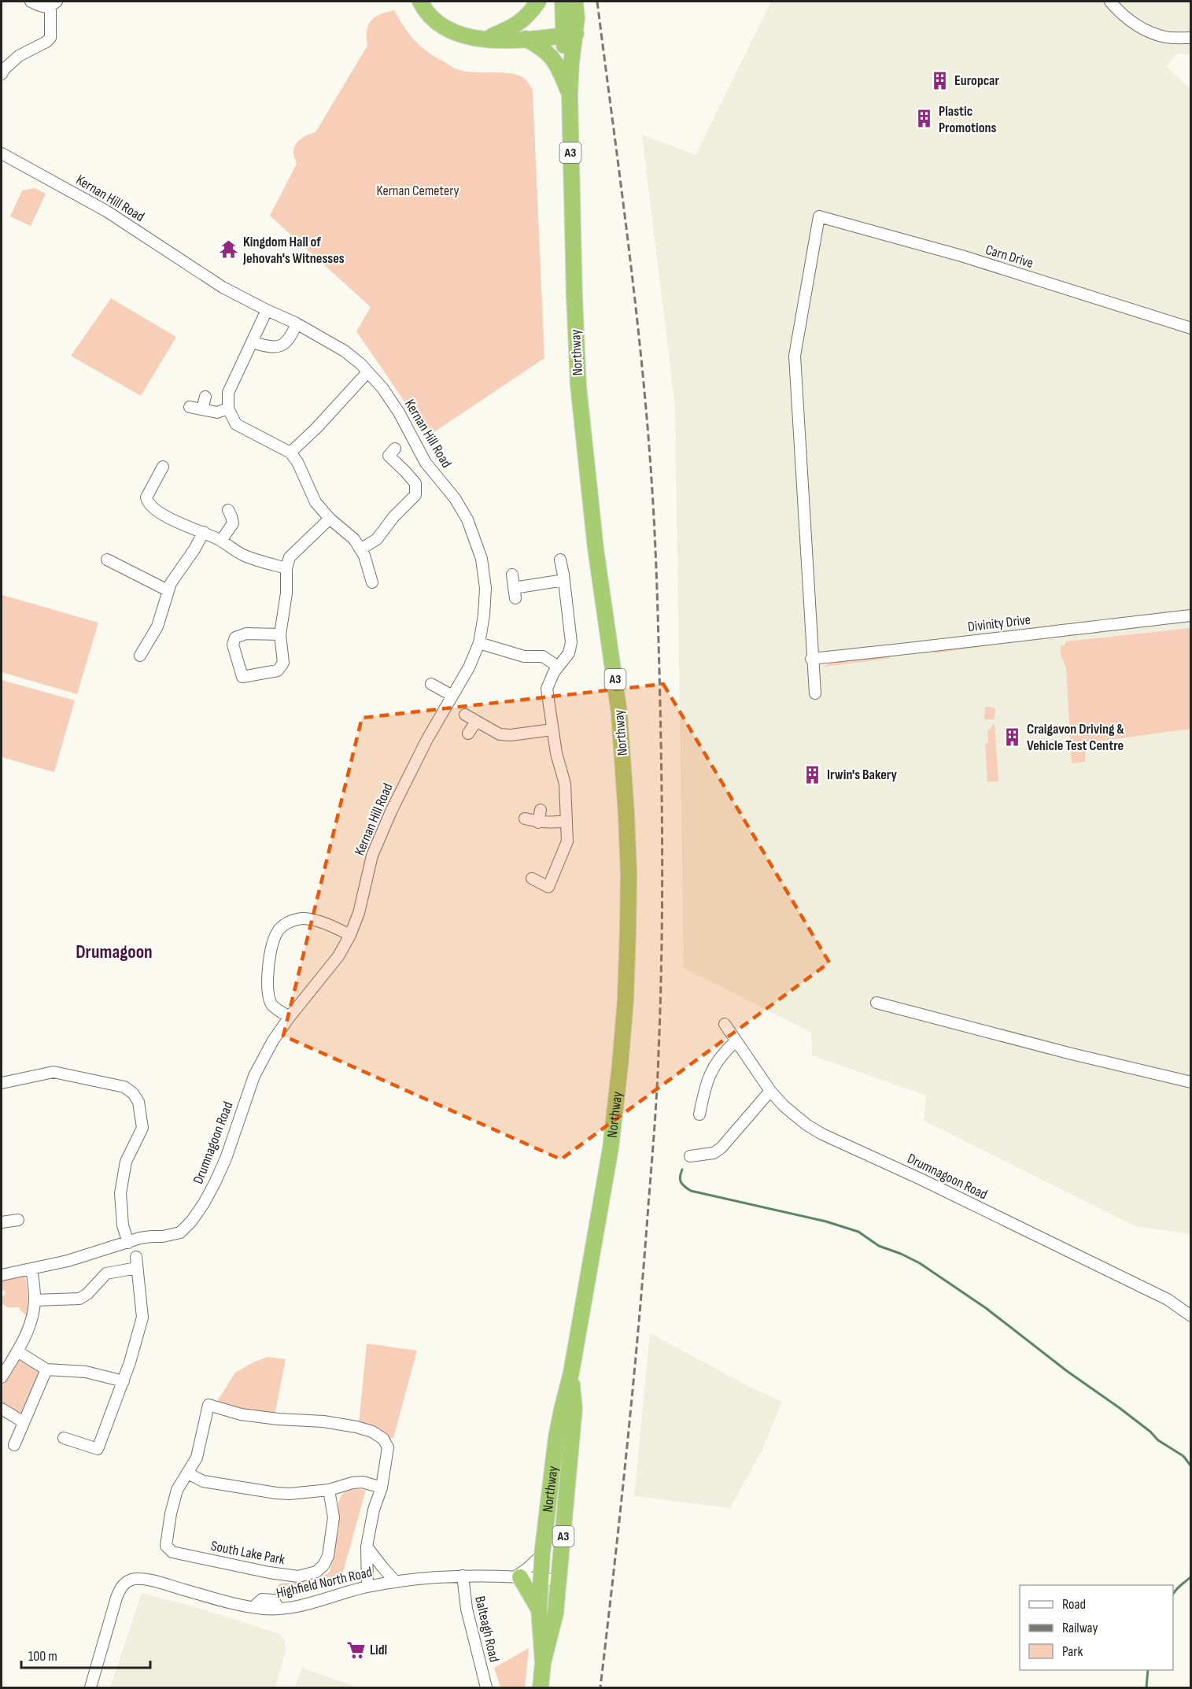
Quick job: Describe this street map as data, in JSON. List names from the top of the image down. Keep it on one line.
{"streets":{"highway":["A3","Northway"],"street":["Kernan Hill Road","Carn Drive","Divinity Drive","Drumnagoon Road","South Lake Park","Highfield North Road","Balteagh Road"]},"crossings":[["Kernan Hill Road","Drumnagoon Road"],["Carn Drive","Divinity Drive"],["Northway","Highfield North Road"],["South Lake Park","Highfield North Road"],["Highfield North Road","Balteagh Road"]],"districts":["Drumagoon"],"parks":["Kernan Cemetery"],"places":{"building":["Europcar","Plastic Promotions","Craigavon Driving & Vehicle Test Centre","Irwin's Bakery"],"temple":["Kingdom Hall of Jehovah's Witnesses"],"supermarket":["Lidl"]},"legend":["Road","Railway","Park"],"scale_bar":"100 m"}
